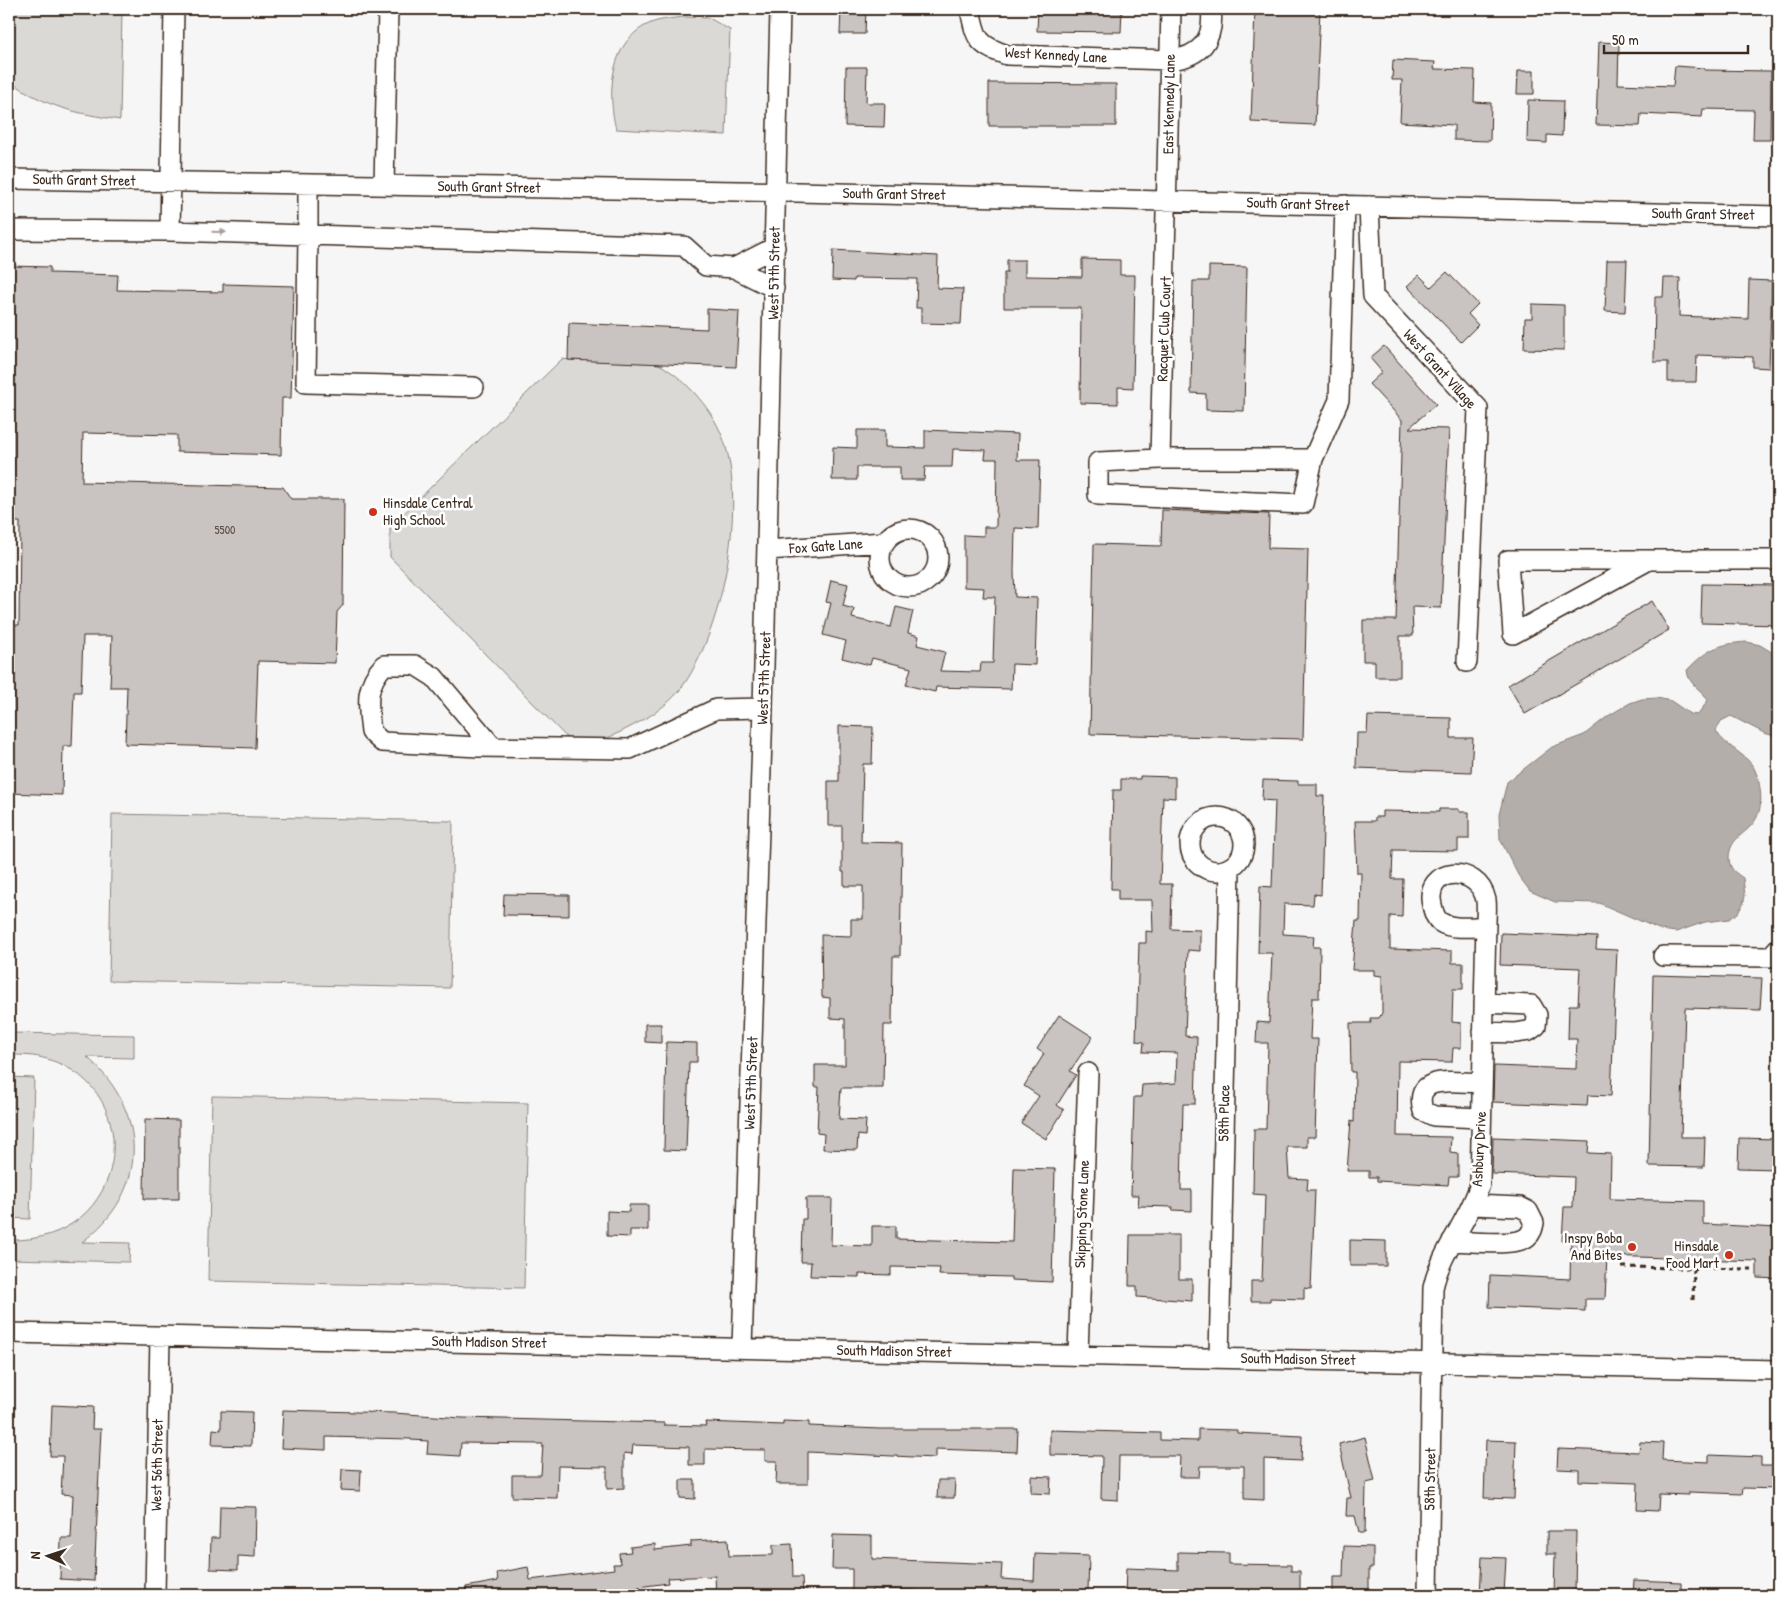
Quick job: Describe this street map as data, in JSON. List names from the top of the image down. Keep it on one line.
{"streets":{"street":["West Kennedy Lane","East Kennedy Lane","South Grant Street","West 57th Street","Racquet Club Court","West Grant Village","Fox Gate Lane","58th Place","Ashbury Drive","Skipping Stone Lane","South Madison Street","West 56th Street","58th Street"]},"crossings":[["West Kennedy Lane","East Kennedy Lane"],["East Kennedy Lane","South Grant Street"],["East Kennedy Lane","Racquet Club Court"],["South Grant Street","West 57th Street"],["South Grant Street","Racquet Club Court"],["South Grant Street","West Grant Village"],["West 57th Street","Fox Gate Lane"],["West 57th Street","South Madison Street"],["58th Place","South Madison Street"],["Ashbury Drive","South Madison Street"],["Ashbury Drive","58th Street"],["Skipping Stone Lane","South Madison Street"],["South Madison Street","West 56th Street"],["South Madison Street","58th Street"]],"places":["Hinsdale Central High School","Inspy Boba And Bites","Hinsdale Food Mart"],"house_numbers":["5500"],"scale_bar":"50 m","north":"left"}
